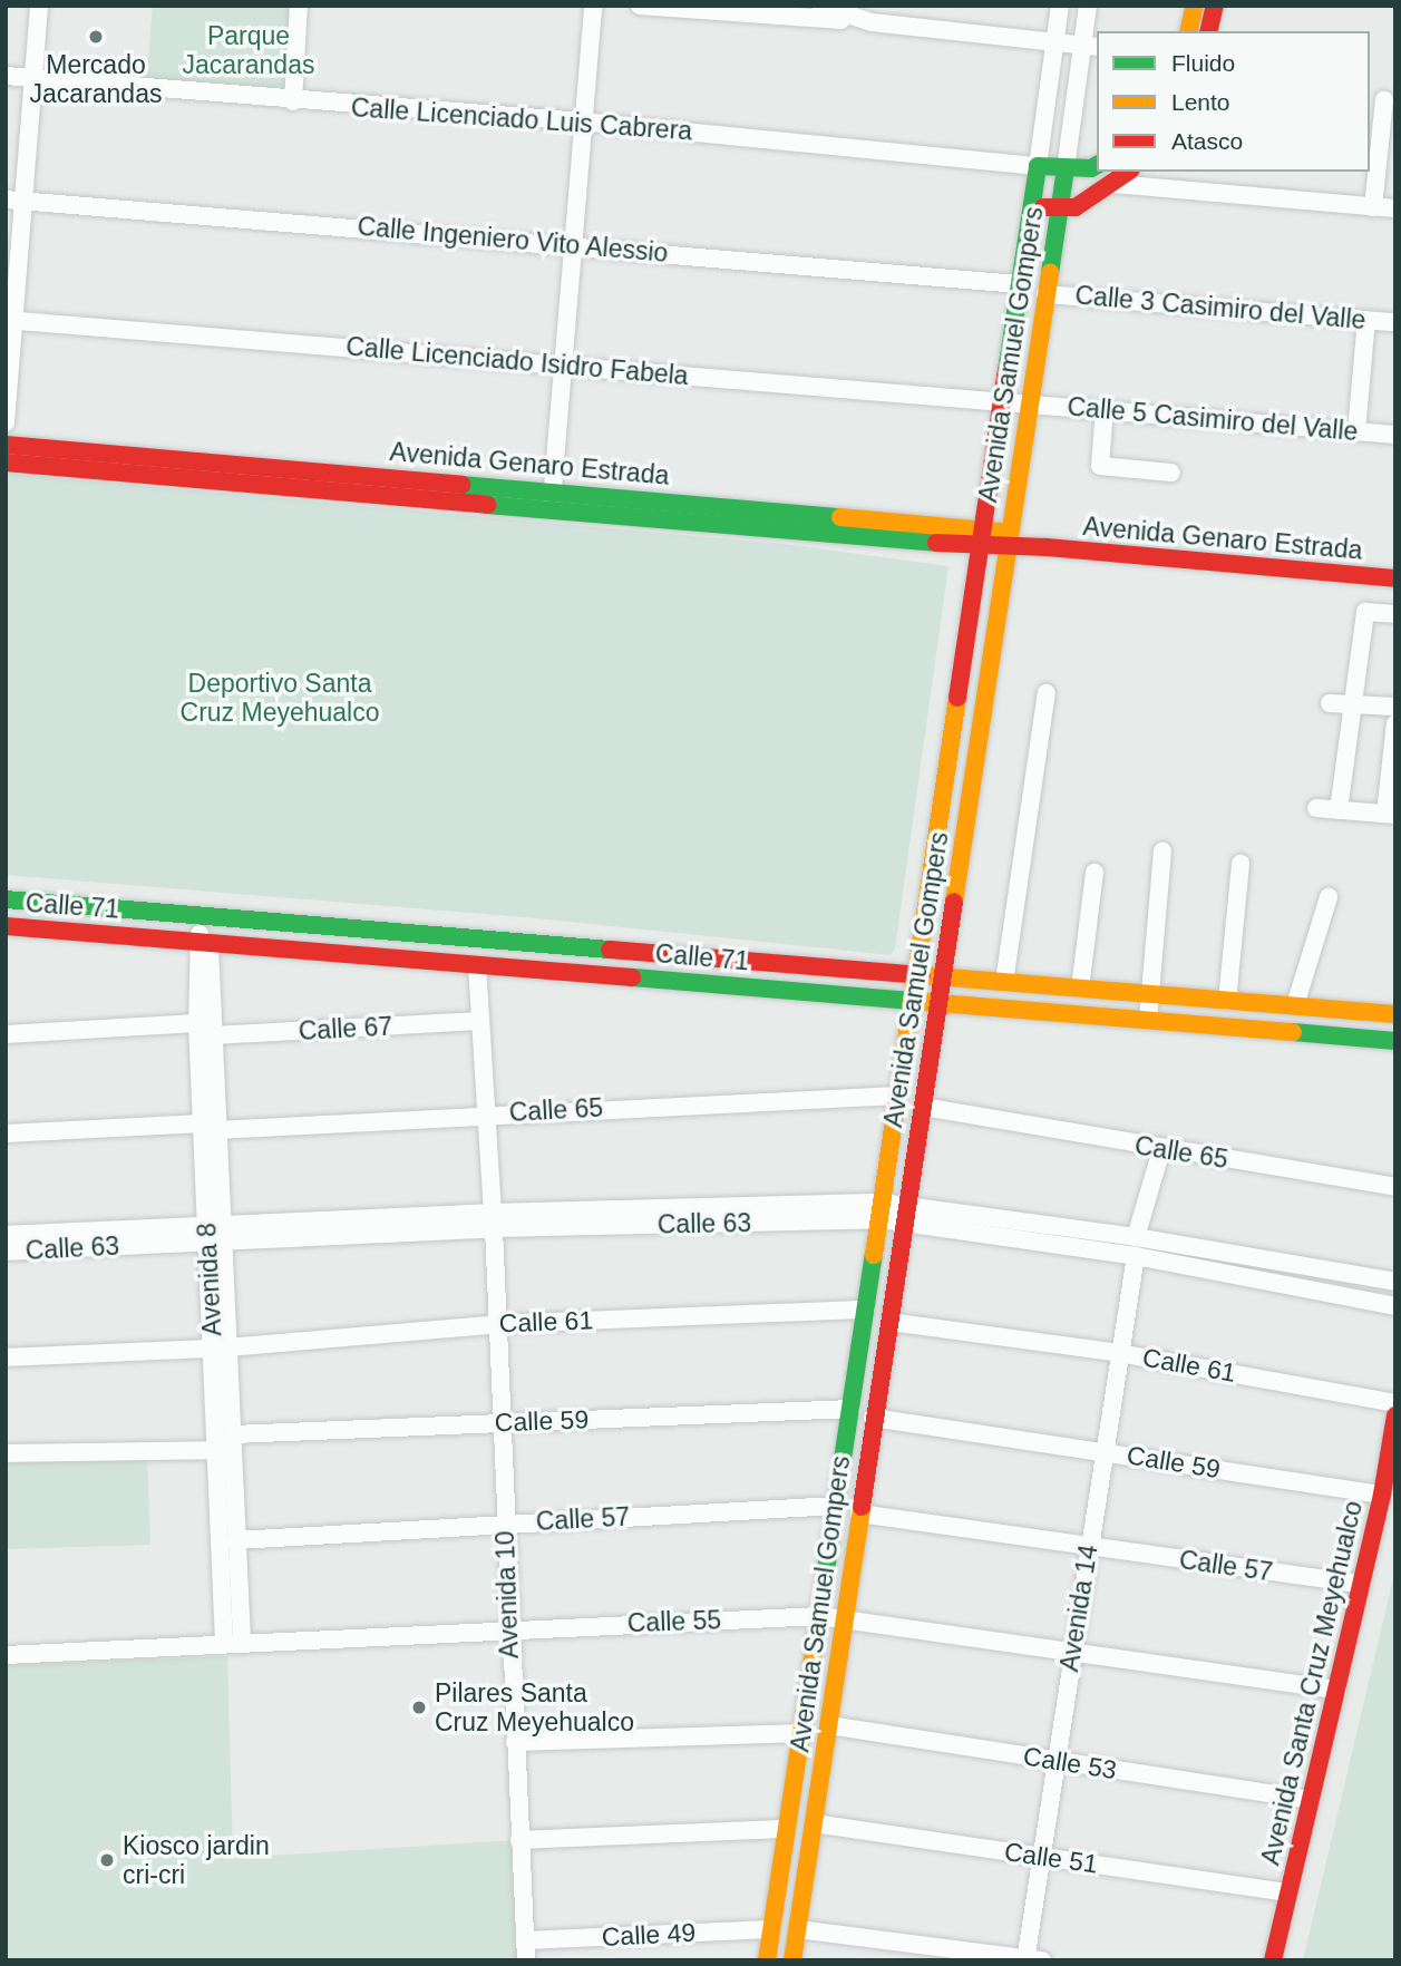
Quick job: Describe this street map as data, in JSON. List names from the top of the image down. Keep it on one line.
{"streets":{"street":["Calle Licenciado Luis Cabrera","Calle Ingeniero Vito Alessio","Calle 3 Casimiro del Valle","Avenida Samuel Gompers","Calle Licenciado Isidro Fabela","Calle 5 Casimiro del Valle","Avenida Genaro Estrada","Calle 71","Calle 67","Calle 65","Calle 63","Avenida 8","Calle 61","Calle 59","Calle 57","Avenida 10","Avenida 14","Calle 55","Avenida Santa Cruz Meyehualco","Calle 53","Calle 51","Calle 49"]},"crossings":[["Calle Licenciado Luis Cabrera","Avenida Samuel Gompers"],["Calle Ingeniero Vito Alessio","Avenida Samuel Gompers"],["Calle 3 Casimiro del Valle","Avenida Samuel Gompers"],["Avenida Samuel Gompers","Calle Licenciado Isidro Fabela"],["Avenida Samuel Gompers","Calle 5 Casimiro del Valle"],["Avenida Samuel Gompers","Avenida Genaro Estrada"],["Avenida Samuel Gompers","Calle 71"],["Avenida Samuel Gompers","Calle 65"],["Avenida Samuel Gompers","Calle 63"],["Avenida Samuel Gompers","Calle 61"],["Avenida Samuel Gompers","Calle 59"],["Avenida Samuel Gompers","Calle 57"],["Avenida Samuel Gompers","Calle 55"],["Avenida Samuel Gompers","Calle 53"],["Avenida Samuel Gompers","Calle 51"],["Avenida Samuel Gompers","Calle 49"],["Calle Licenciado Isidro Fabela","Calle 5 Casimiro del Valle"],["Calle 71","Avenida 8"],["Calle 71","Avenida 10"],["Calle 67","Avenida 8"],["Calle 67","Avenida 10"],["Calle 65","Avenida 8"],["Calle 65","Avenida 10"],["Calle 63","Avenida 8"],["Calle 63","Avenida 10"],["Calle 63","Avenida 14"],["Avenida 8","Calle 61"],["Avenida 8","Calle 59"],["Avenida 8","Calle 57"],["Avenida 8","Calle 55"],["Calle 61","Avenida 10"],["Calle 61","Avenida 14"],["Calle 59","Avenida 10"],["Calle 59","Avenida 14"],["Calle 59","Avenida Santa Cruz Meyehualco"],["Calle 57","Avenida 10"],["Calle 57","Avenida 14"],["Calle 57","Avenida Santa Cruz Meyehualco"],["Avenida 10","Calle 55"],["Avenida 10","Calle 49"],["Avenida 14","Calle 55"],["Avenida 14","Calle 53"],["Avenida 14","Calle 51"],["Calle 55","Avenida Santa Cruz Meyehualco"],["Avenida Santa Cruz Meyehualco","Calle 53"],["Avenida Santa Cruz Meyehualco","Calle 51"]],"parks":["Parque Jacarandas","Deportivo Santa Cruz Meyehualco"],"places":["Mercado Jacarandas","Pilares Santa Cruz Meyehualco","Kiosco jardin cri-cri"],"legend":["Fluido","Lento","Atasco"]}
